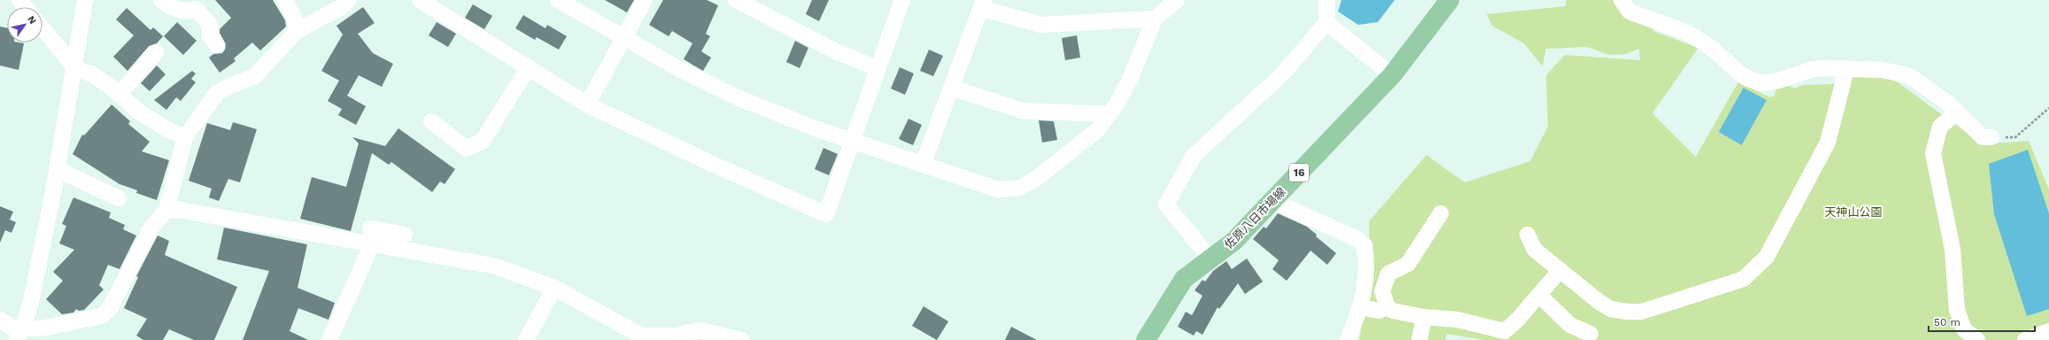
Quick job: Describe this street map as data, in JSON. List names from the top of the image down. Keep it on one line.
{"streets":{"main road":["16","佐原八日市場線"]},"parks":["天神山公園"],"scale_bar":"50 m","north":"top right"}
